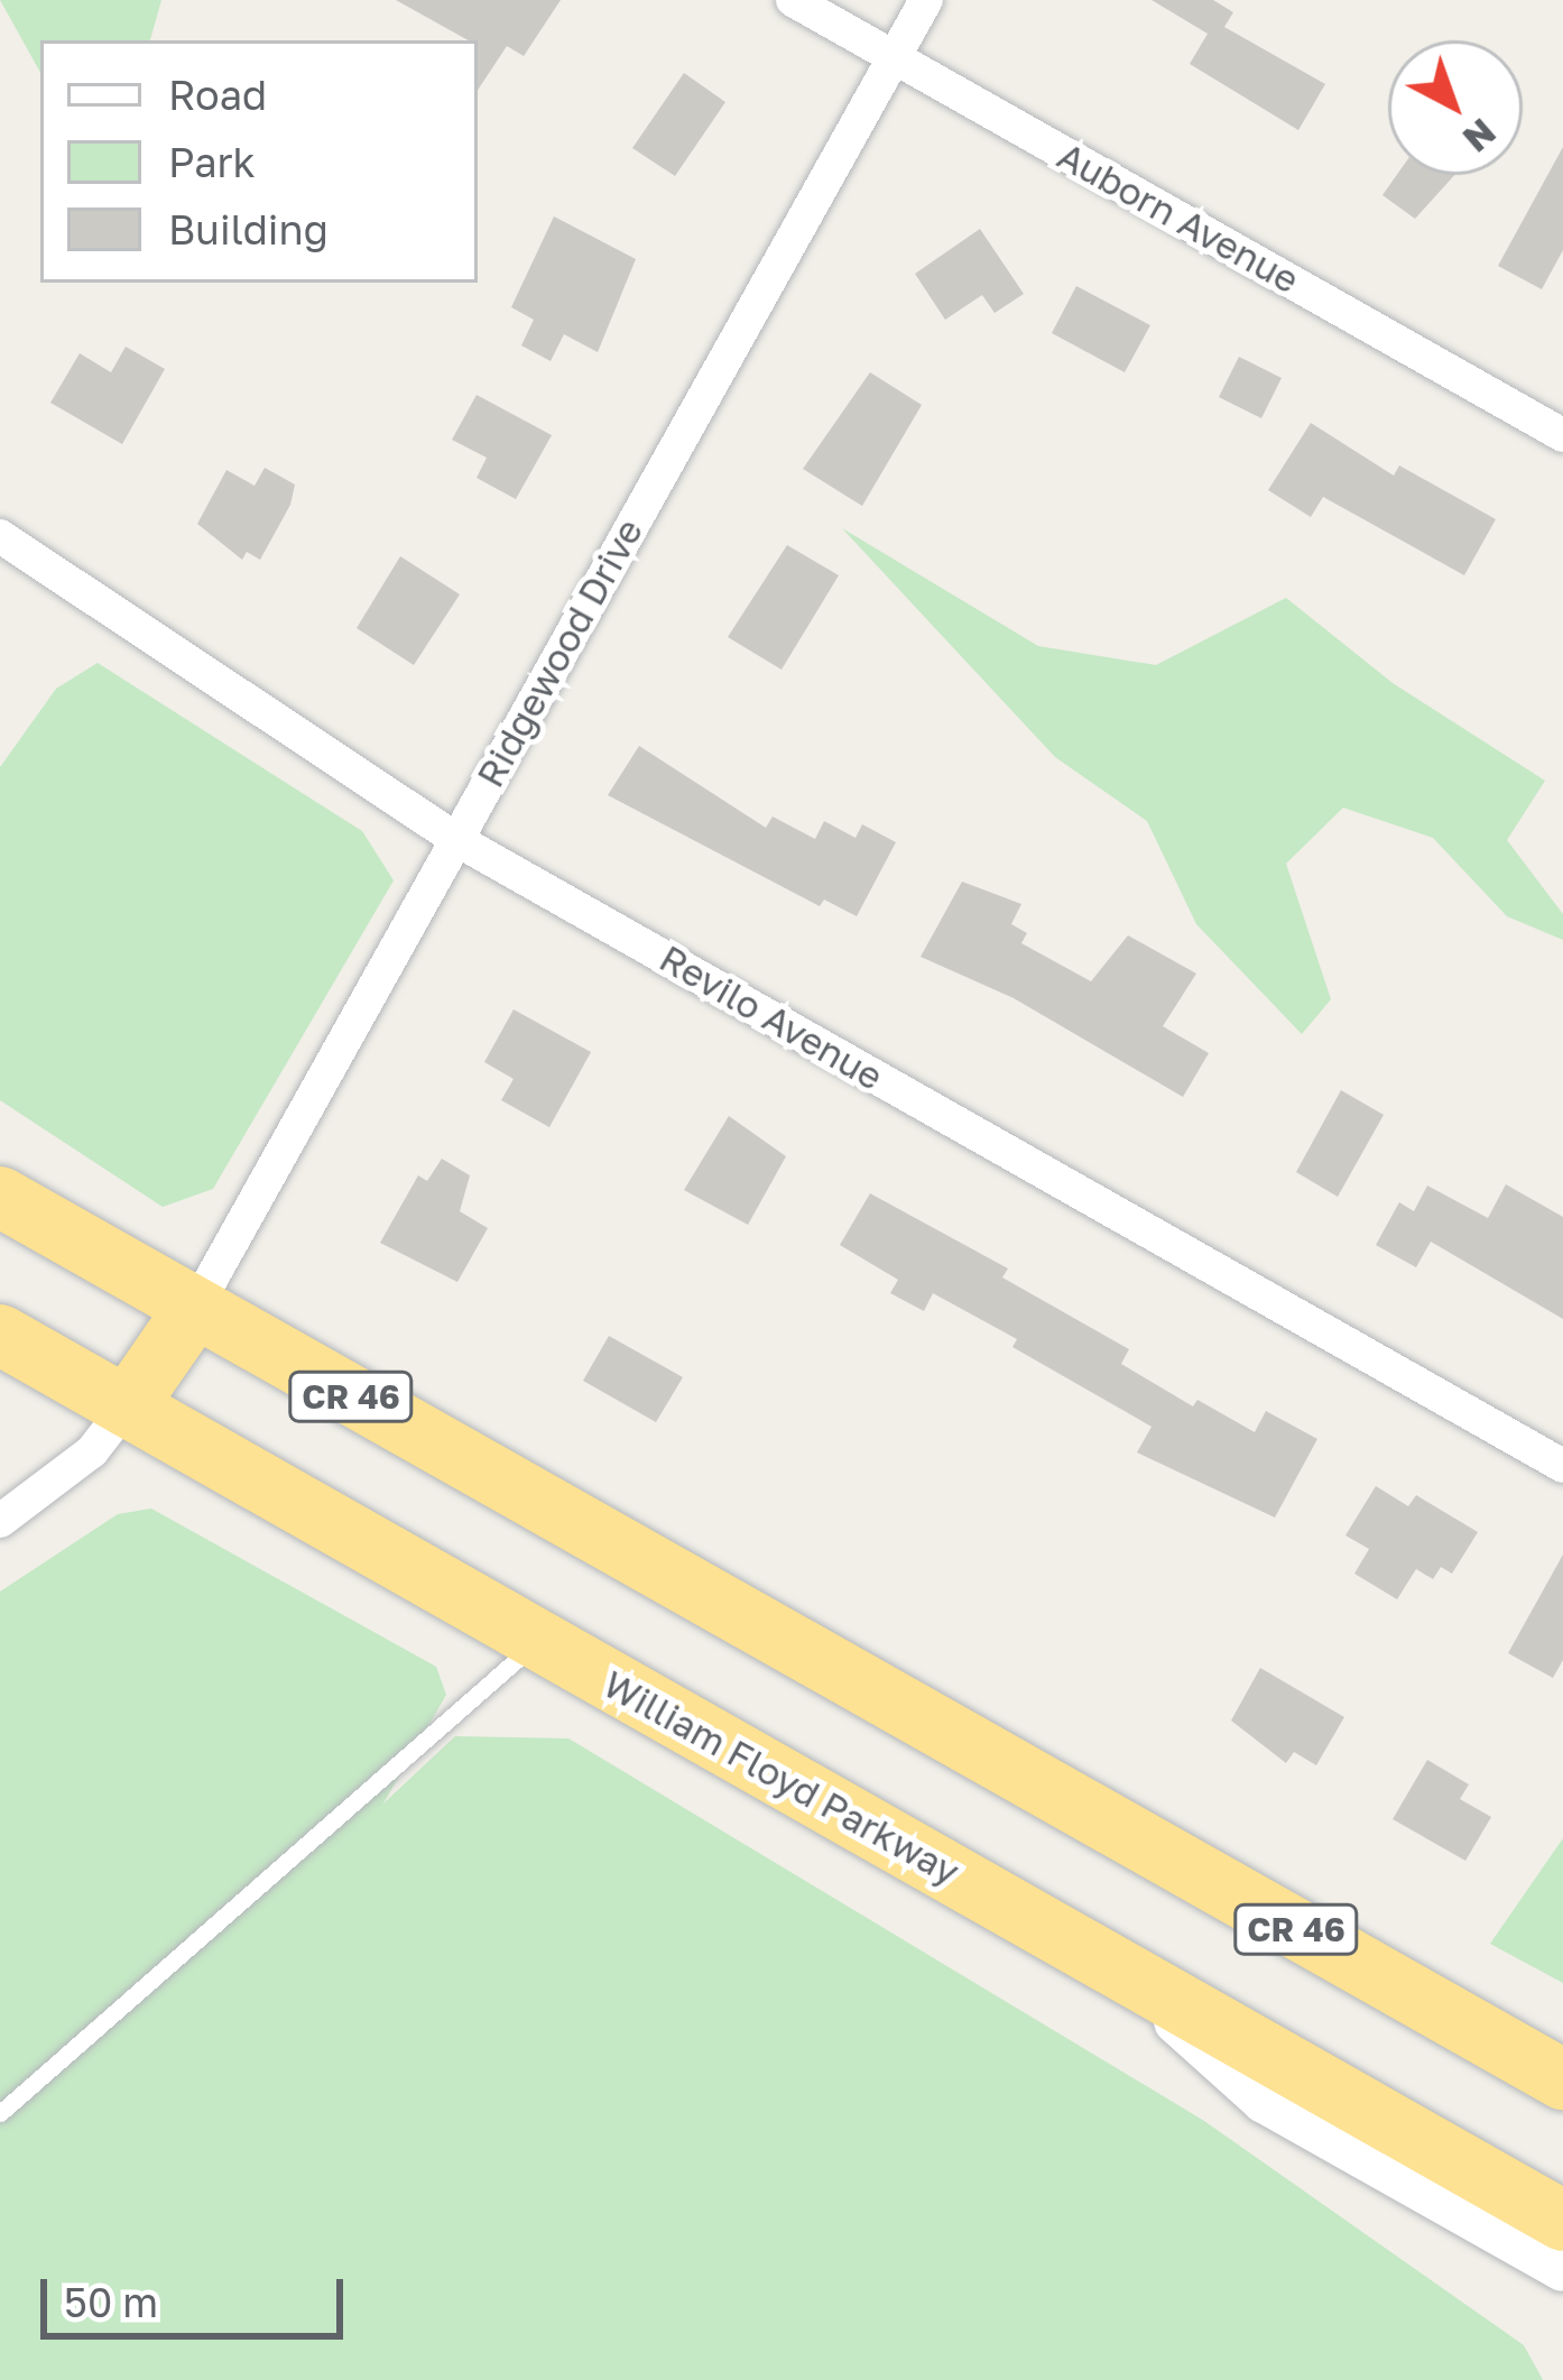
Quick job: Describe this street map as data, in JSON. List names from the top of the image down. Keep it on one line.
{"streets":{"highway":["CR 46","William Floyd Parkway"],"street":["Auborn Avenue","Ridgewood Drive","Revilo Avenue"]},"crossings":[["Auborn Avenue","Ridgewood Drive"],["Ridgewood Drive","Revilo Avenue"],["Ridgewood Drive","CR 46"]],"legend":["Road","Park","Building"],"scale_bar":"50 m","north":"bottom right"}
